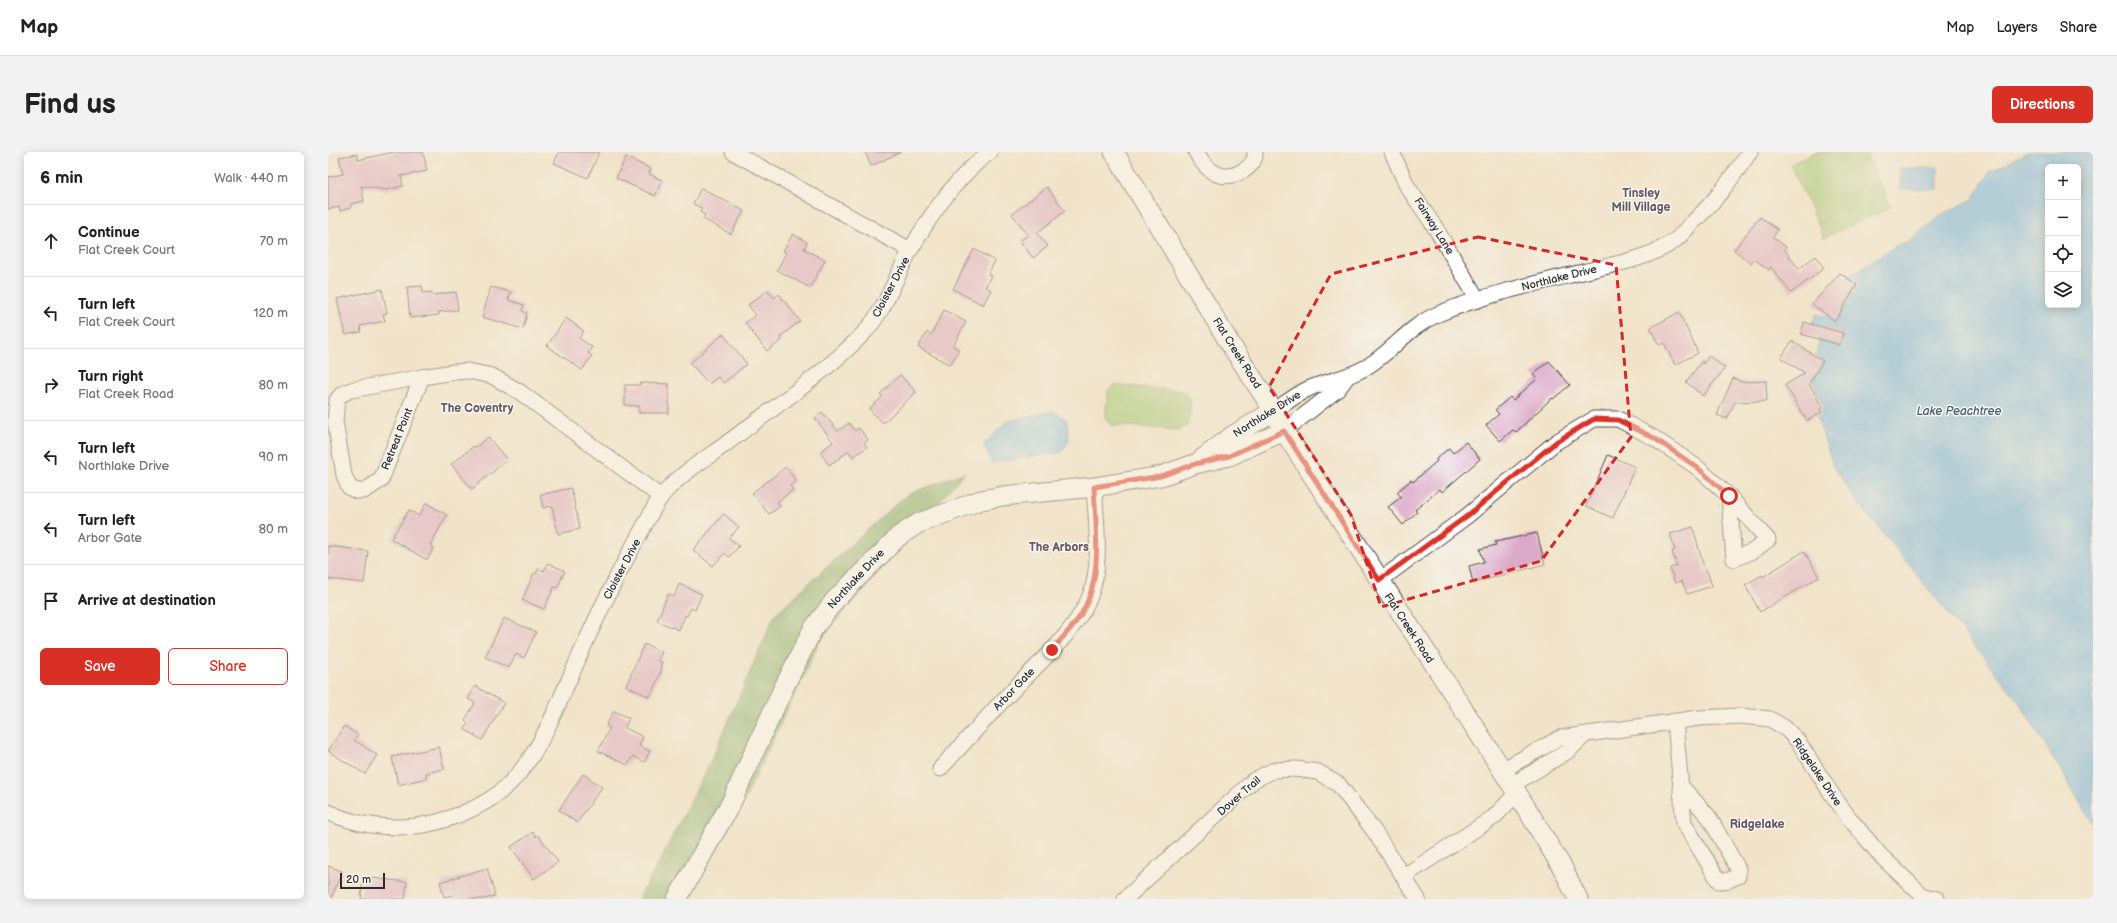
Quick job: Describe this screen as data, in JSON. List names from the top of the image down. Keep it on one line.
{"streets":{"street":["Fairway Lane","Northlake Drive","Cloister Drive","Flat Creek Road","Retreat Point","Arbor Gate","Ridgelake Drive","Dover Trail"]},"crossings":[["Fairway Lane","Northlake Drive"],["Northlake Drive","Flat Creek Road"],["Northlake Drive","Arbor Gate"],["Cloister Drive","Retreat Point"],["Flat Creek Road","Ridgelake Drive"]],"districts":["Tinsley Mill Village","The Coventry","The Arbors","Ridgelake"],"water":["Lake Peachtree"],"scale_bar":"20 m","page":{"header":"Map","nav":["Map","Layers","Share"],"buttons":["Directions",["Save","Share"]],"title":"Find us","heading":["6 min","Walk · 440 m"],"map_buttons":["+","−"],"list":[["Continue","Flat Creek Court","70 m"],["Turn left","Flat Creek Court","120 m"],["Turn right","Flat Creek Road","80 m"],["Turn left","Northlake Drive","90 m"],["Turn left","Arbor Gate","80 m"],"Arrive at destination"],"scale":"20 m"}}
